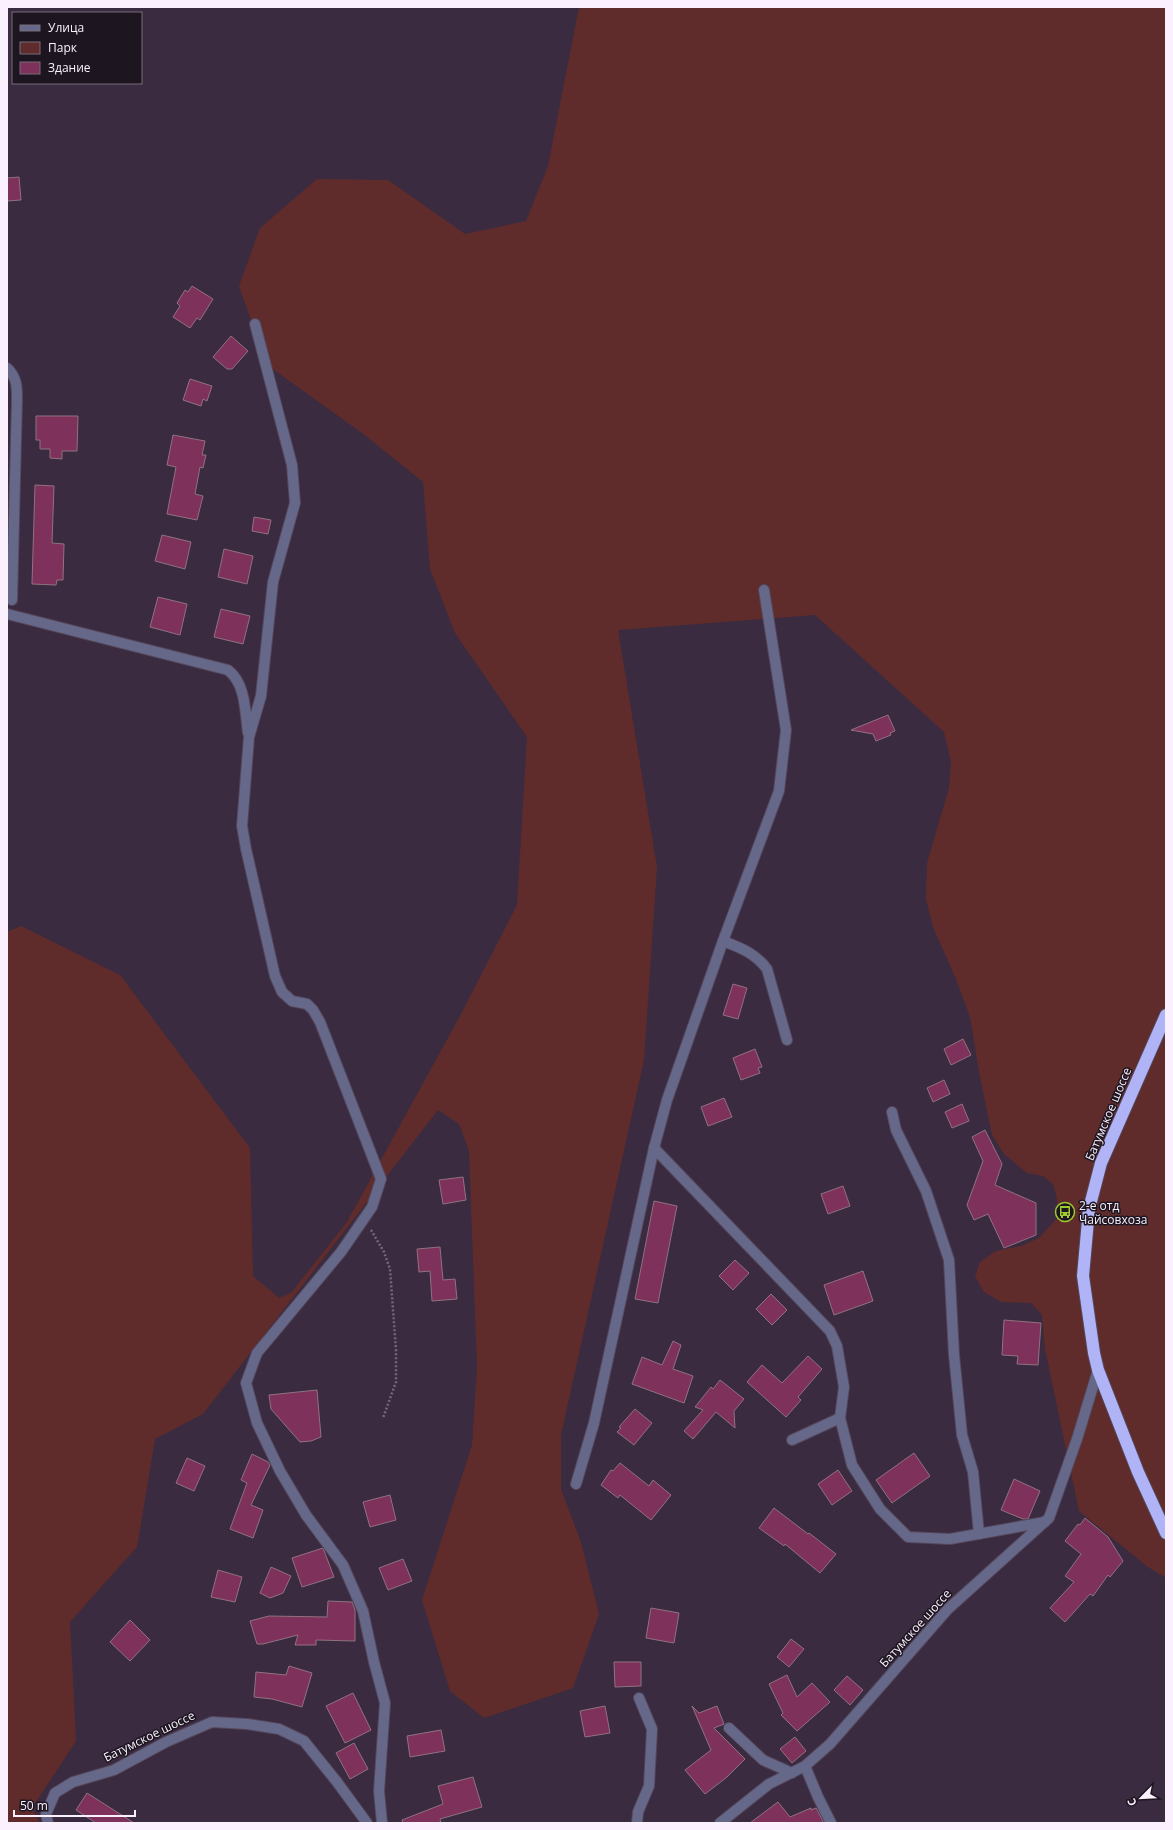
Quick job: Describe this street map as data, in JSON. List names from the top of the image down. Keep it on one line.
{"streets":{"highway":["Батумское шоссе"]},"places":{"bus stop":["2-е отд Чайсовхоза"]},"legend":["Улица","Парк","Здание"],"scale_bar":"50 m","north":"bottom left"}
